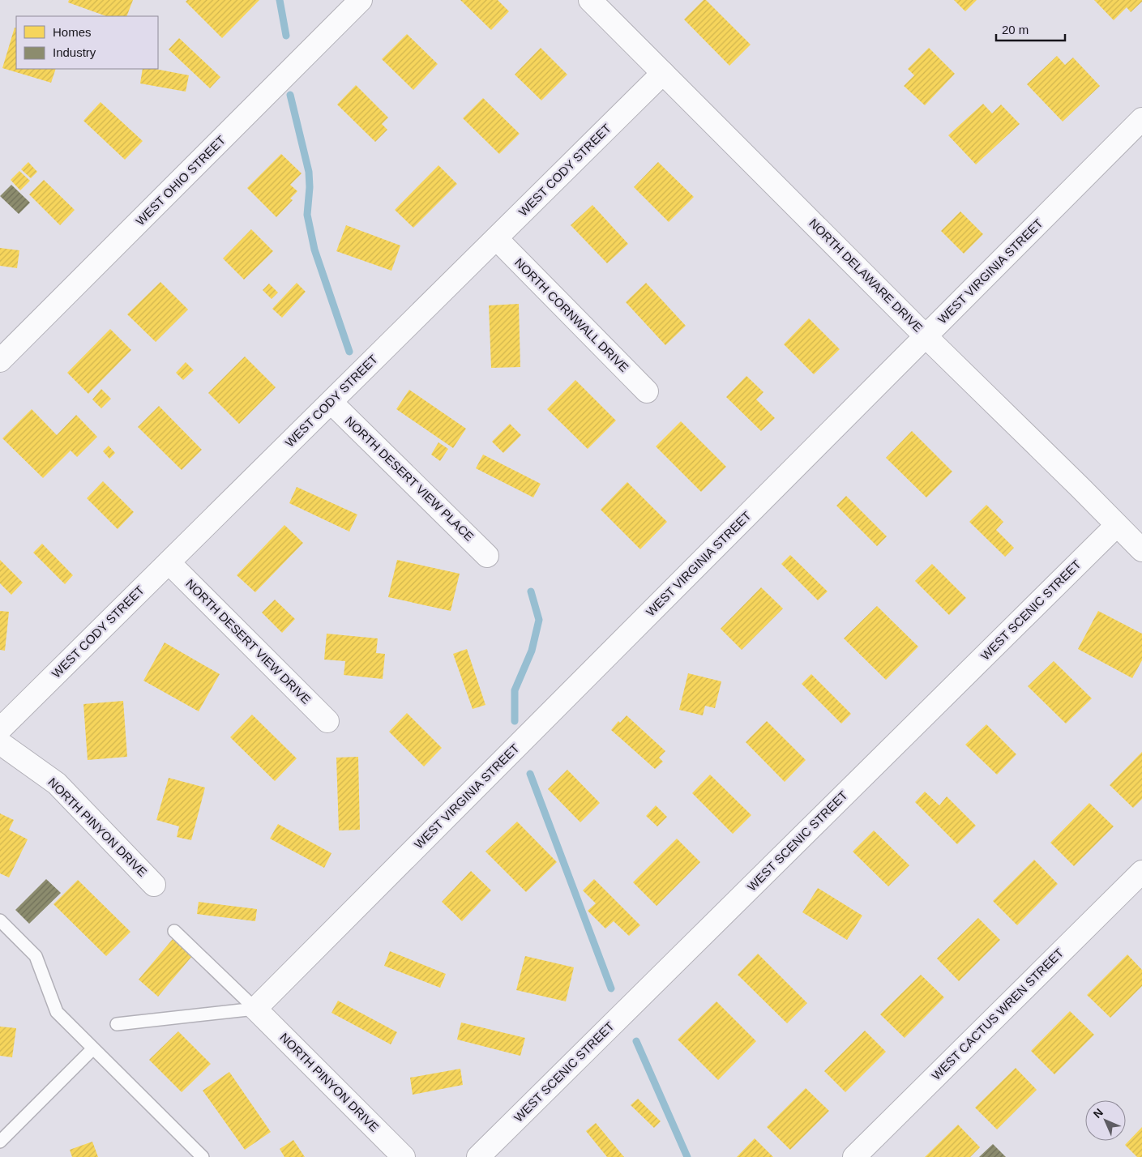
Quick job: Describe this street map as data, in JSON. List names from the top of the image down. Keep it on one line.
{"streets":{"street":["WEST CODY STREET","WEST OHIO STREET","WEST VIRGINIA STREET","NORTH DELAWARE DRIVE","NORTH CORNWALL DRIVE","NORTH DESERT VIEW PLACE","WEST SCENIC STREET","NORTH DESERT VIEW DRIVE","NORTH PINYON DRIVE","WEST CACTUS WREN STREET"]},"crossings":[["WEST CODY STREET","NORTH DELAWARE DRIVE"],["WEST CODY STREET","NORTH CORNWALL DRIVE"],["WEST CODY STREET","NORTH DESERT VIEW PLACE"],["WEST CODY STREET","NORTH DESERT VIEW DRIVE"],["WEST VIRGINIA STREET","NORTH DELAWARE DRIVE"],["WEST VIRGINIA STREET","NORTH PINYON DRIVE"],["NORTH DELAWARE DRIVE","WEST SCENIC STREET"]],"legend":["Homes","Industry"],"scale_bar":"20 m","north":"top left"}
